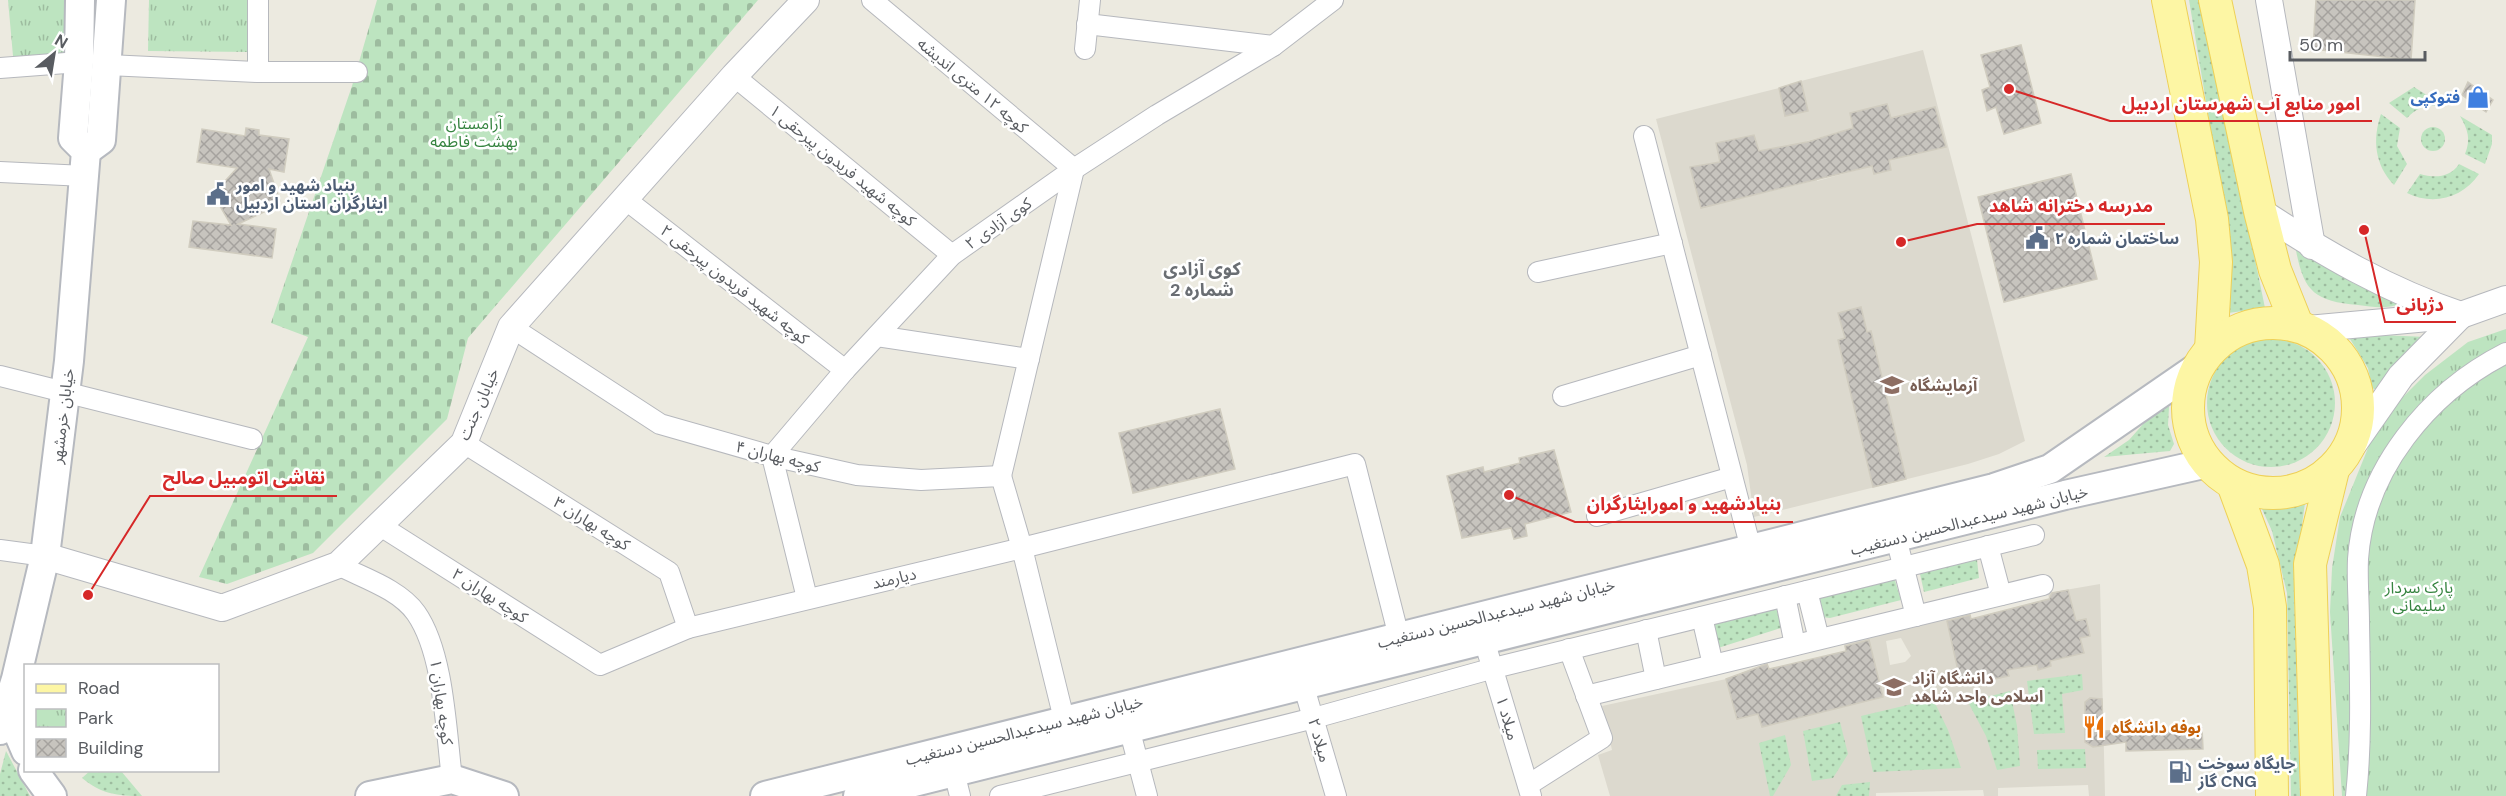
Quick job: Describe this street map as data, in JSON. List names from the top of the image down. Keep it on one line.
{"streets":{"main road":["خیابان خرمشهر","خیابان شهید سیدعبدالحسین دستغیب"],"street":["کوچه ۱۲ متری اندیشه","کوچه شهید فریدون پیرحقی ۱","کوی آزادی ۲","کوچه شهید فریدون پیرحقی ۲","خیابان جنت","کوچه بهاران ۴","کوچه بهاران ۳","دیارمند","کوچه بهاران ۲","کوچه بهاران ۱","میلاد ۱","میلاد ۲"]},"crossings":[["کوچه ۱۲ متری اندیشه","کوی آزادی ۲"],["کوچه شهید فریدون پیرحقی ۱","کوی آزادی ۲"],["کوچه شهید فریدون پیرحقی ۱","خیابان جنت"],["کوی آزادی ۲","کوچه شهید فریدون پیرحقی ۲"],["کوی آزادی ۲","کوچه بهاران ۴"],["کوچه شهید فریدون پیرحقی ۲","خیابان جنت"],["خیابان جنت","خیابان خرمشهر"],["خیابان جنت","کوچه بهاران ۴"],["خیابان جنت","کوچه بهاران ۳"],["خیابان جنت","کوچه بهاران ۲"],["خیابان جنت","کوچه بهاران ۱"],["خیابان شهید سیدعبدالحسین دستغیب","دیارمند"],["خیابان شهید سیدعبدالحسین دستغیب","میلاد ۱"],["خیابان شهید سیدعبدالحسین دستغیب","میلاد ۲"],["کوچه بهاران ۳","دیارمند"],["دیارمند","کوچه بهاران ۲"]],"districts":["کوی آزادی شماره 2"],"parks":["آرامستان بهشت فاطمه","پارک سردار سلیمانی"],"places":{"other":["امور منابع آب شهرستان اردبیل","دژبانی","مدرسه دخترانه شاهد","بنیادشهید و امورایثارگران","نقاشی اتومبیل صالح"],"shop":["فتوکپی"],"public building":["بنیاد شهید و امور ایثارگران استان اردبیل","ساختمان شماره ۲"],"school or university":["آزمایشگاه","دانشگاه آزاد اسلامی واحد شاهد"],"restaurant":["بوفه دانشگاه"],"fuel station":["جایگاه سوخت گاز CNG"]},"legend":["Road","Park","Building"],"scale_bar":"50 m","north":"top right"}
